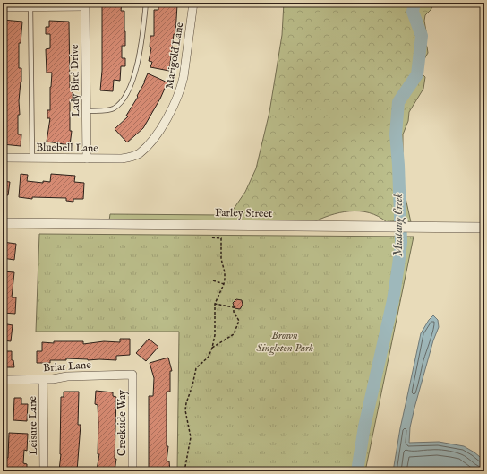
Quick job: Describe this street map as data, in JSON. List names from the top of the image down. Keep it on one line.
{"streets":{"street":["Marigold Lane","Lady Bird Drive","Bluebell Lane","Farley Street","Briar Lane","Creekside Way","Leisure Lane"]},"crossings":[["Marigold Lane","Bluebell Lane"],["Lady Bird Drive","Bluebell Lane"],["Briar Lane","Creekside Way"],["Briar Lane","Leisure Lane"]],"water":["Mustang Creek"],"parks":["Brown Singleton Park"]}
